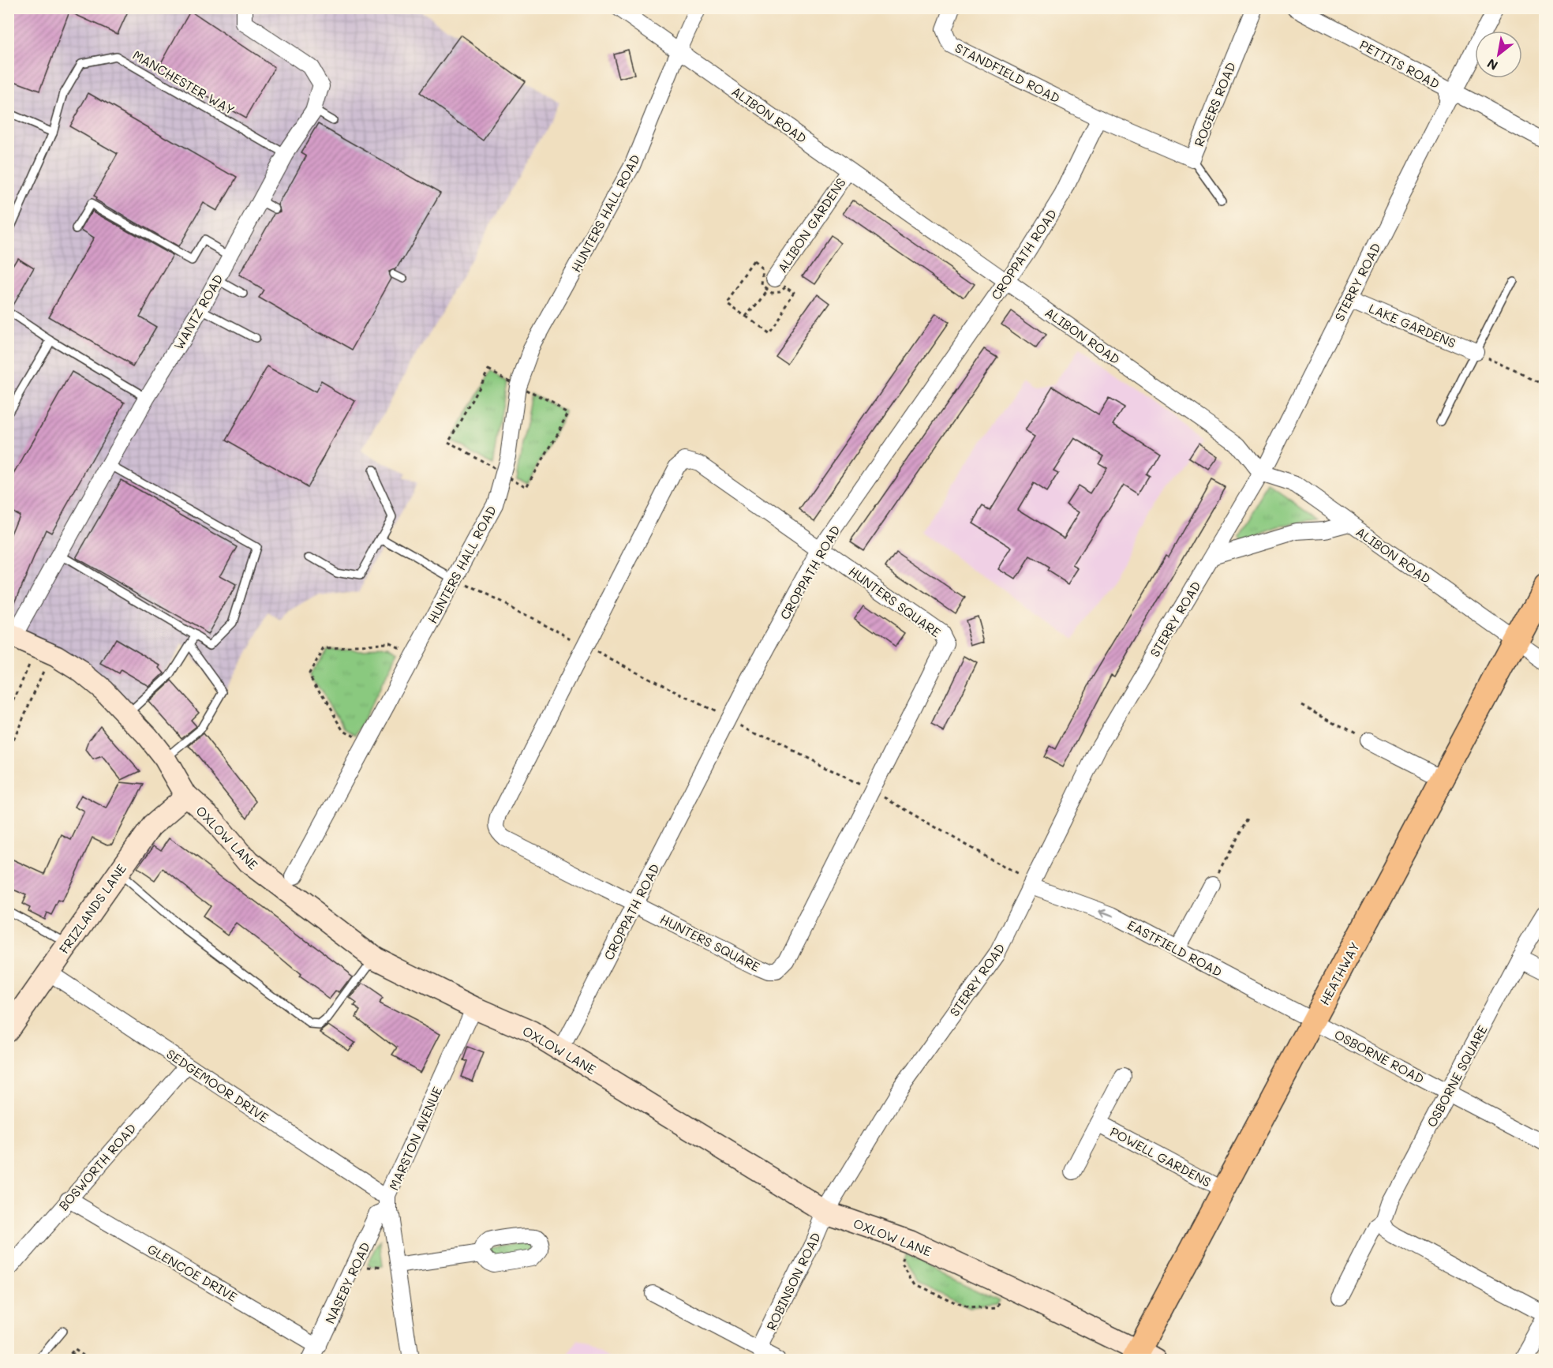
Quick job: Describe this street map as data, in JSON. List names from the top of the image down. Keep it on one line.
{"streets":{"main road":["HEATHWAY"],"street":["PETTITS ROAD","STANDFIELD ROAD","ROGERS ROAD","ALIBON ROAD","HUNTERS HALL ROAD","ALIBON GARDENS","CROPPATH ROAD","STERRY ROAD","WANTZ ROAD","LAKE GARDENS","HUNTERS SQUARE","OXLOW LANE","FRIZLANDS LANE","EASTFIELD ROAD","OSBORNE ROAD","OSBORNE SQUARE","SEDGEMOOR DRIVE","MARSTON AVENUE","POWELL GARDENS","BOSWORTH ROAD","GLENCOE DRIVE","ROBINSON ROAD","NASEBY ROAD"],"lane":["MANCHESTER WAY"]},"crossings":[["PETTITS ROAD","STERRY ROAD"],["STANDFIELD ROAD","ROGERS ROAD"],["STANDFIELD ROAD","CROPPATH ROAD"],["MANCHESTER WAY","WANTZ ROAD"],["ROGERS ROAD","CROPPATH ROAD"],["ALIBON ROAD","HUNTERS HALL ROAD"],["ALIBON ROAD","ALIBON GARDENS"],["ALIBON ROAD","CROPPATH ROAD"],["ALIBON ROAD","STERRY ROAD"],["ALIBON ROAD","HEATHWAY"],["CROPPATH ROAD","HUNTERS SQUARE"],["CROPPATH ROAD","OXLOW LANE"],["STERRY ROAD","LAKE GARDENS"],["STERRY ROAD","OXLOW LANE"],["STERRY ROAD","EASTFIELD ROAD"],["STERRY ROAD","ROBINSON ROAD"],["WANTZ ROAD","OXLOW LANE"],["OXLOW LANE","FRIZLANDS LANE"],["OXLOW LANE","HEATHWAY"],["OXLOW LANE","MARSTON AVENUE"],["OXLOW LANE","ROBINSON ROAD"],["FRIZLANDS LANE","SEDGEMOOR DRIVE"],["EASTFIELD ROAD","HEATHWAY"],["EASTFIELD ROAD","OSBORNE ROAD"],["HEATHWAY","OSBORNE ROAD"],["HEATHWAY","POWELL GARDENS"],["OSBORNE ROAD","OSBORNE SQUARE"],["SEDGEMOOR DRIVE","MARSTON AVENUE"],["SEDGEMOOR DRIVE","BOSWORTH ROAD"],["SEDGEMOOR DRIVE","NASEBY ROAD"],["MARSTON AVENUE","NASEBY ROAD"],["BOSWORTH ROAD","GLENCOE DRIVE"],["GLENCOE DRIVE","NASEBY ROAD"]],"one_way":["EASTFIELD ROAD"],"north":"bottom left"}
